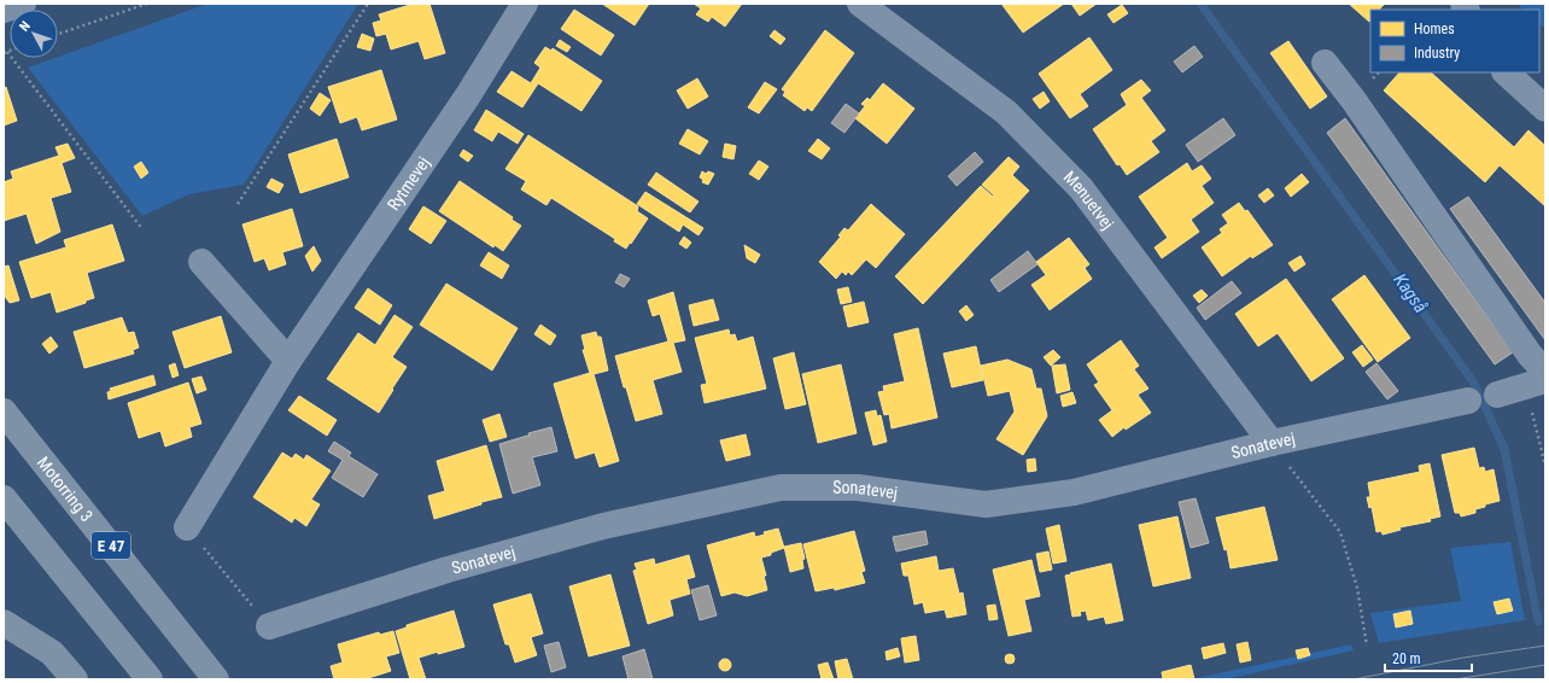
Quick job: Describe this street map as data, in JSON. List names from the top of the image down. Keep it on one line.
{"streets":{"highway":["Motorring 3","E 47"],"street":["Rytmevej","Menuetvej","Sonatevej"]},"crossings":[["Menuetvej","Sonatevej"]],"water":["Kagså"],"legend":["Homes","Industry"],"scale_bar":"20 m","north":"top left"}
